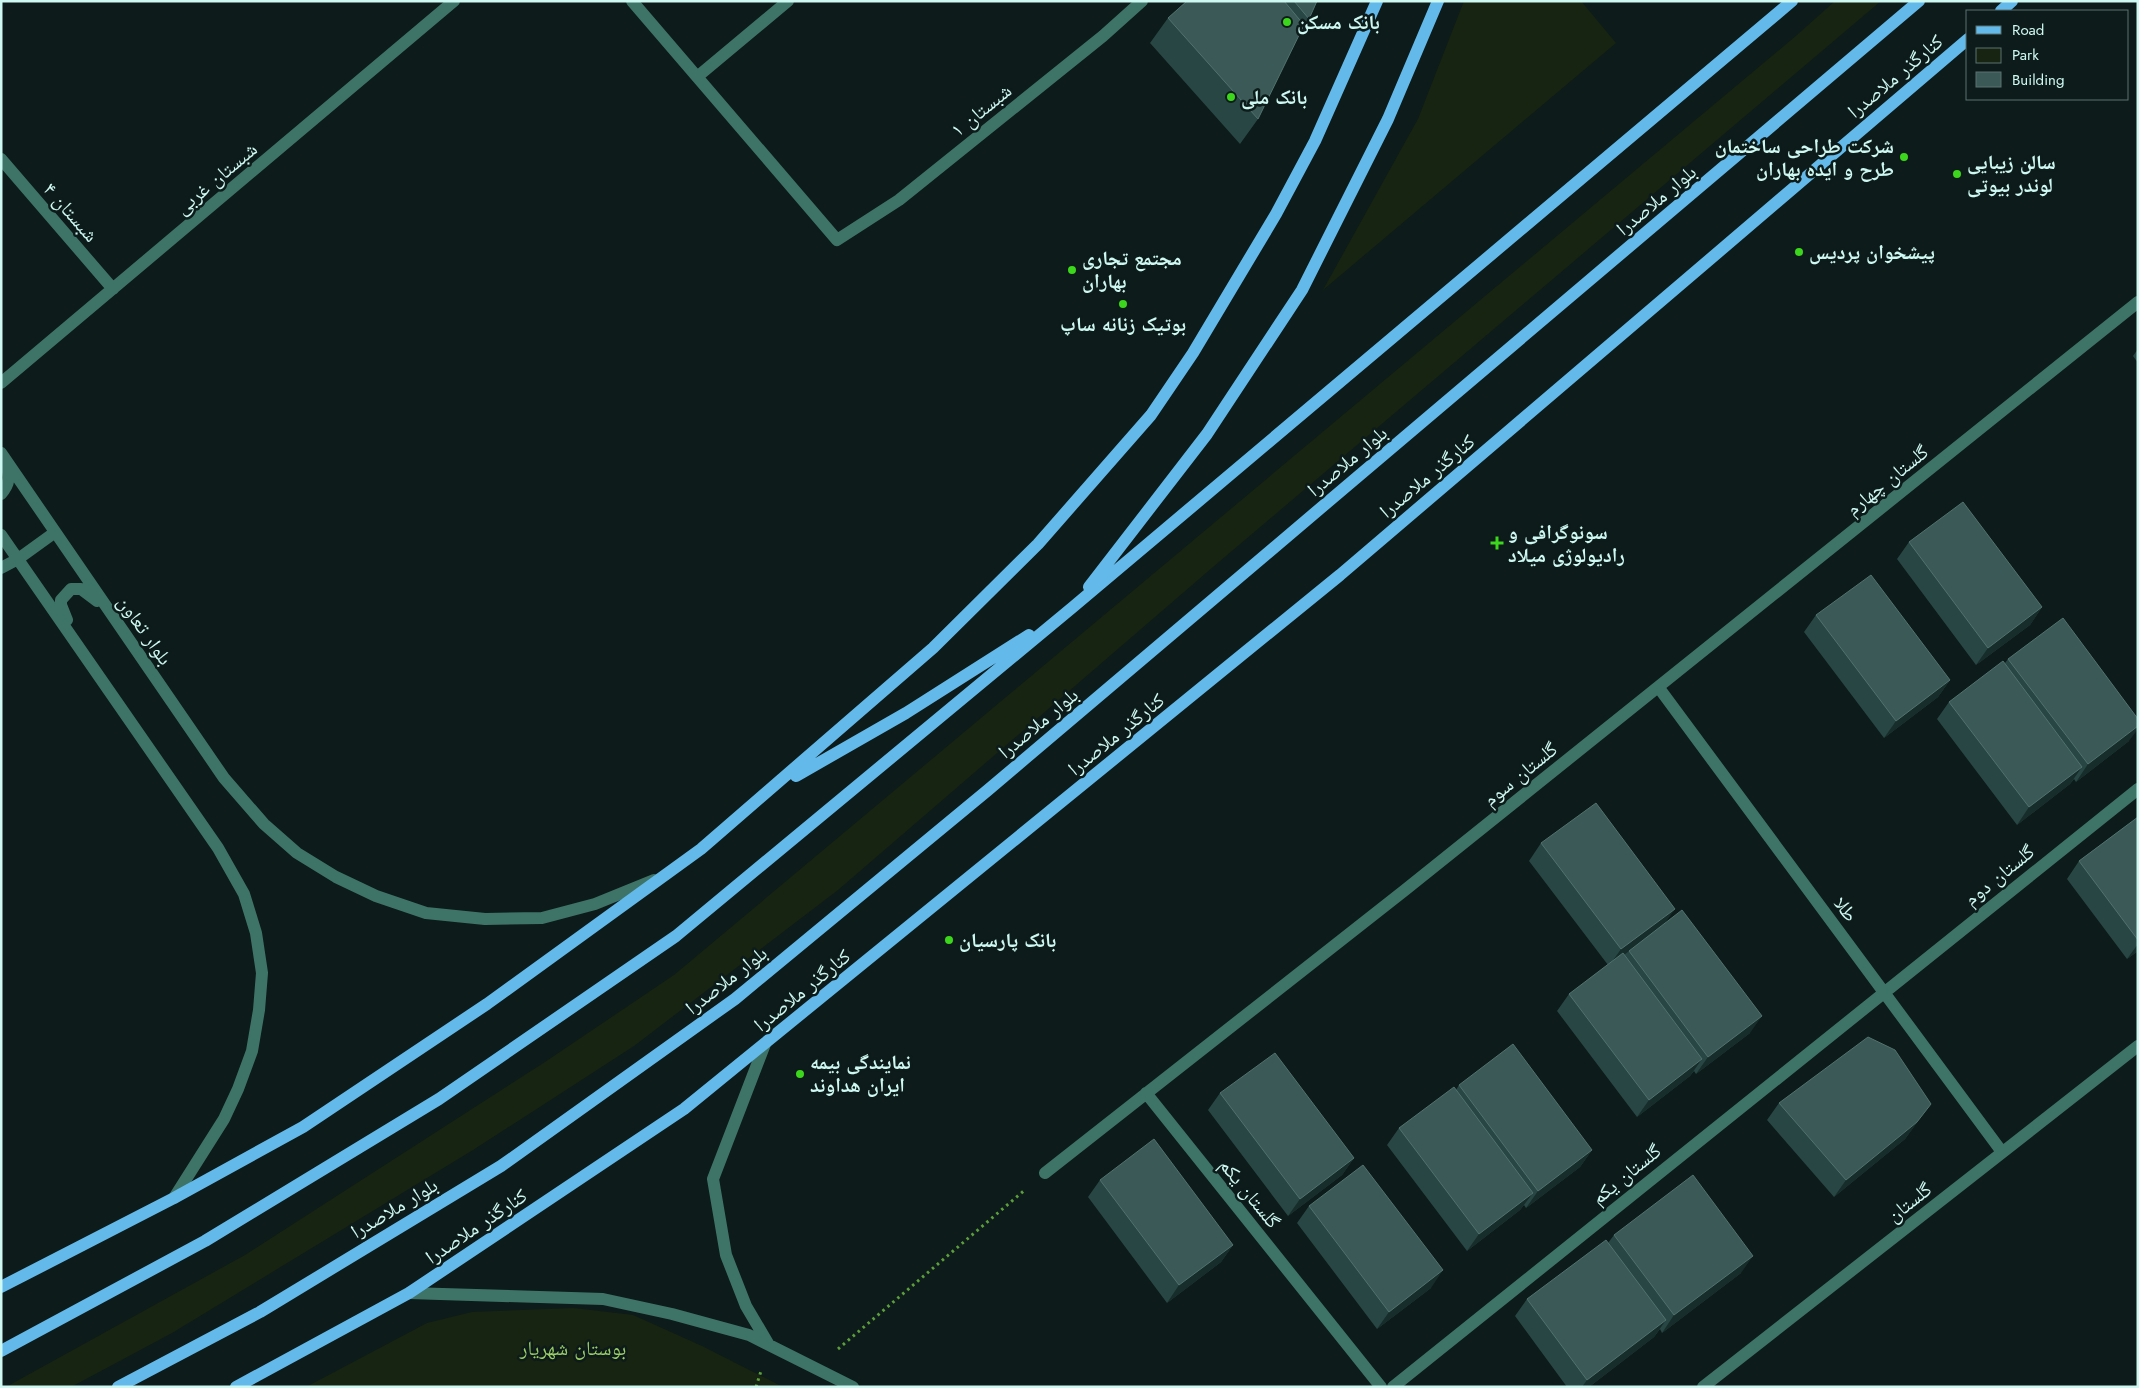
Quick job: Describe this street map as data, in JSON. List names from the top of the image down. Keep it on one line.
{"streets":{"main road":["کنارگذر ملاصدرا","بلوار ملاصدرا"],"street":["شبستان ۱","شبستان غربی","شبستان ۴","گلستان چهارم","بلوار تعاون","گلستان سوم","گلستان دوم","طلا","گلستان یکم","گلستان"]},"crossings":[["شبستان غربی","شبستان ۴"],["گلستان چهارم","گلستان سوم"],["گلستان چهارم","طلا"],["گلستان سوم","طلا"],["گلستان سوم","گلستان یکم"],["گلستان دوم","طلا"],["گلستان دوم","گلستان یکم"],["طلا","گلستان یکم"],["طلا","گلستان"]],"parks":["بوستان شهریار"],"places":{"other":["بانک مسکن","بانک ملی","شرکت طراحی ساختمان طرح و ایده بهاران","سالن زیبایی لوندر بیوتی","پیشخوان پردیس","مجتمع تجاری بهاران","بوتیک زنانه ساپ","بانک پارسیان","نمایندگی بیمه ایران هداوند"],"health":["سونوگرافی و رادیولوژی میلاد"]},"legend":["Road","Park","Building"]}
